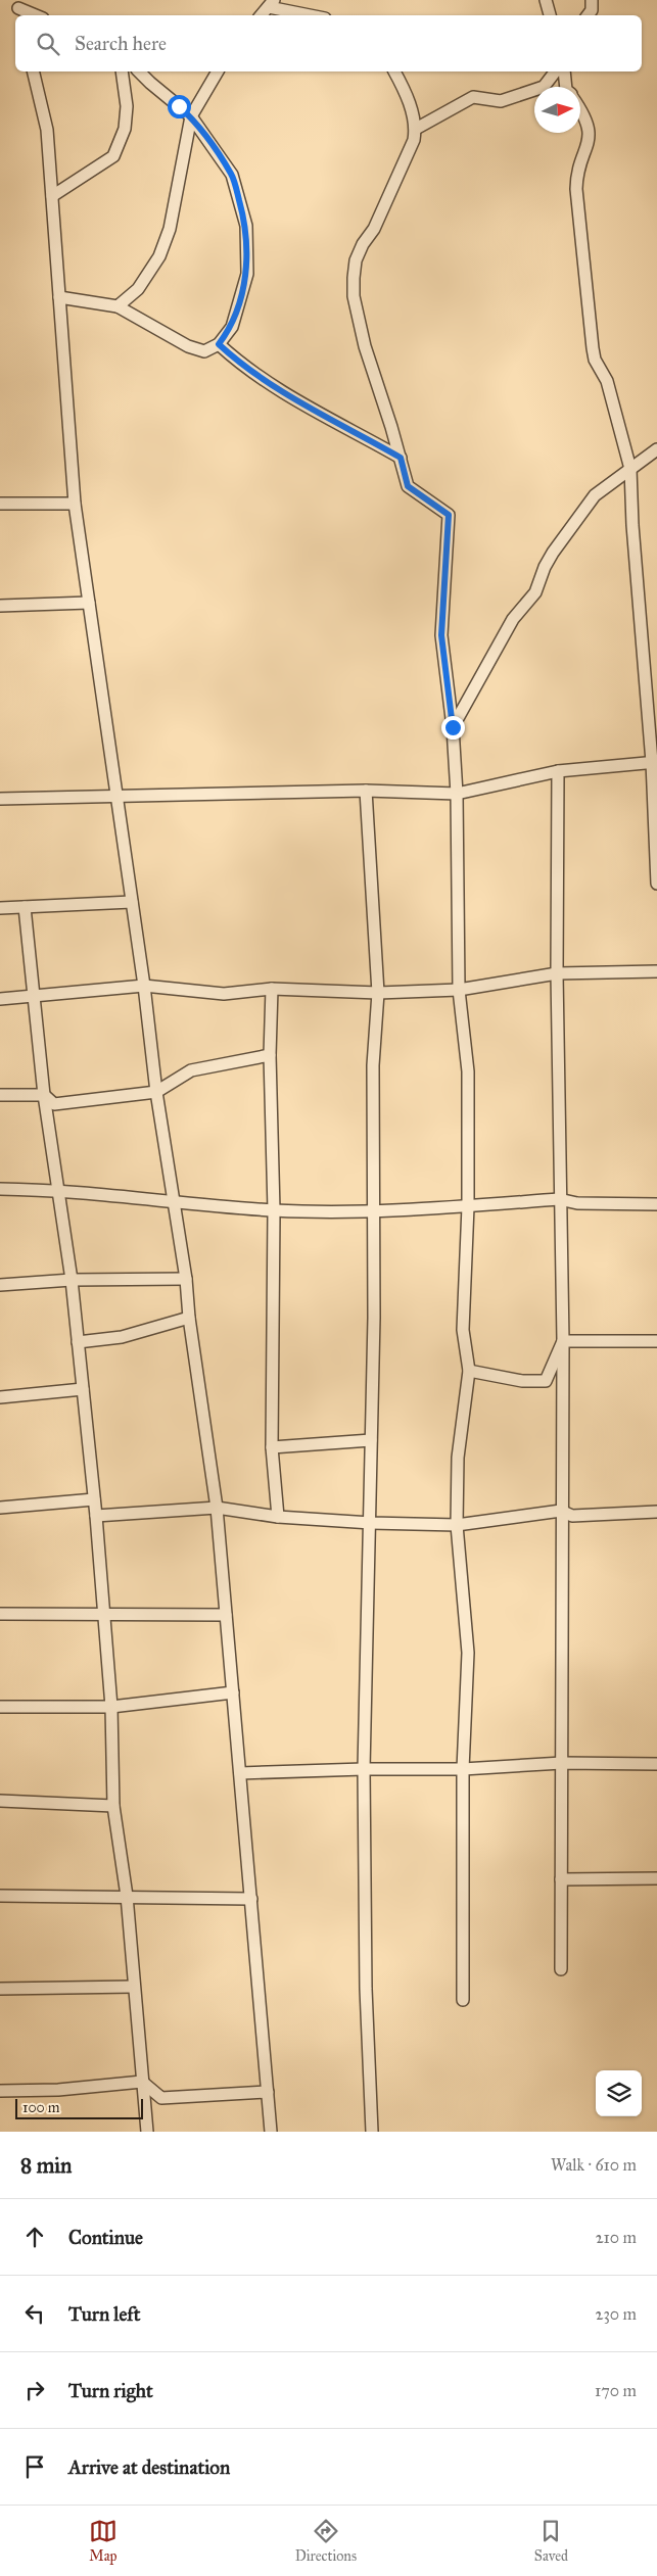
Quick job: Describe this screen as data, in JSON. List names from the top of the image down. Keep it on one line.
{"scale_bar":"100 m","north":"right","page":{"search":"Search here","scale":"100 m","heading":["8 min","Walk · 610 m"],"list":[["Continue","210 m"],["Turn left","230 m"],["Turn right","170 m"],"Arrive at destination"],"nav":["Map","Directions","Saved"]}}
